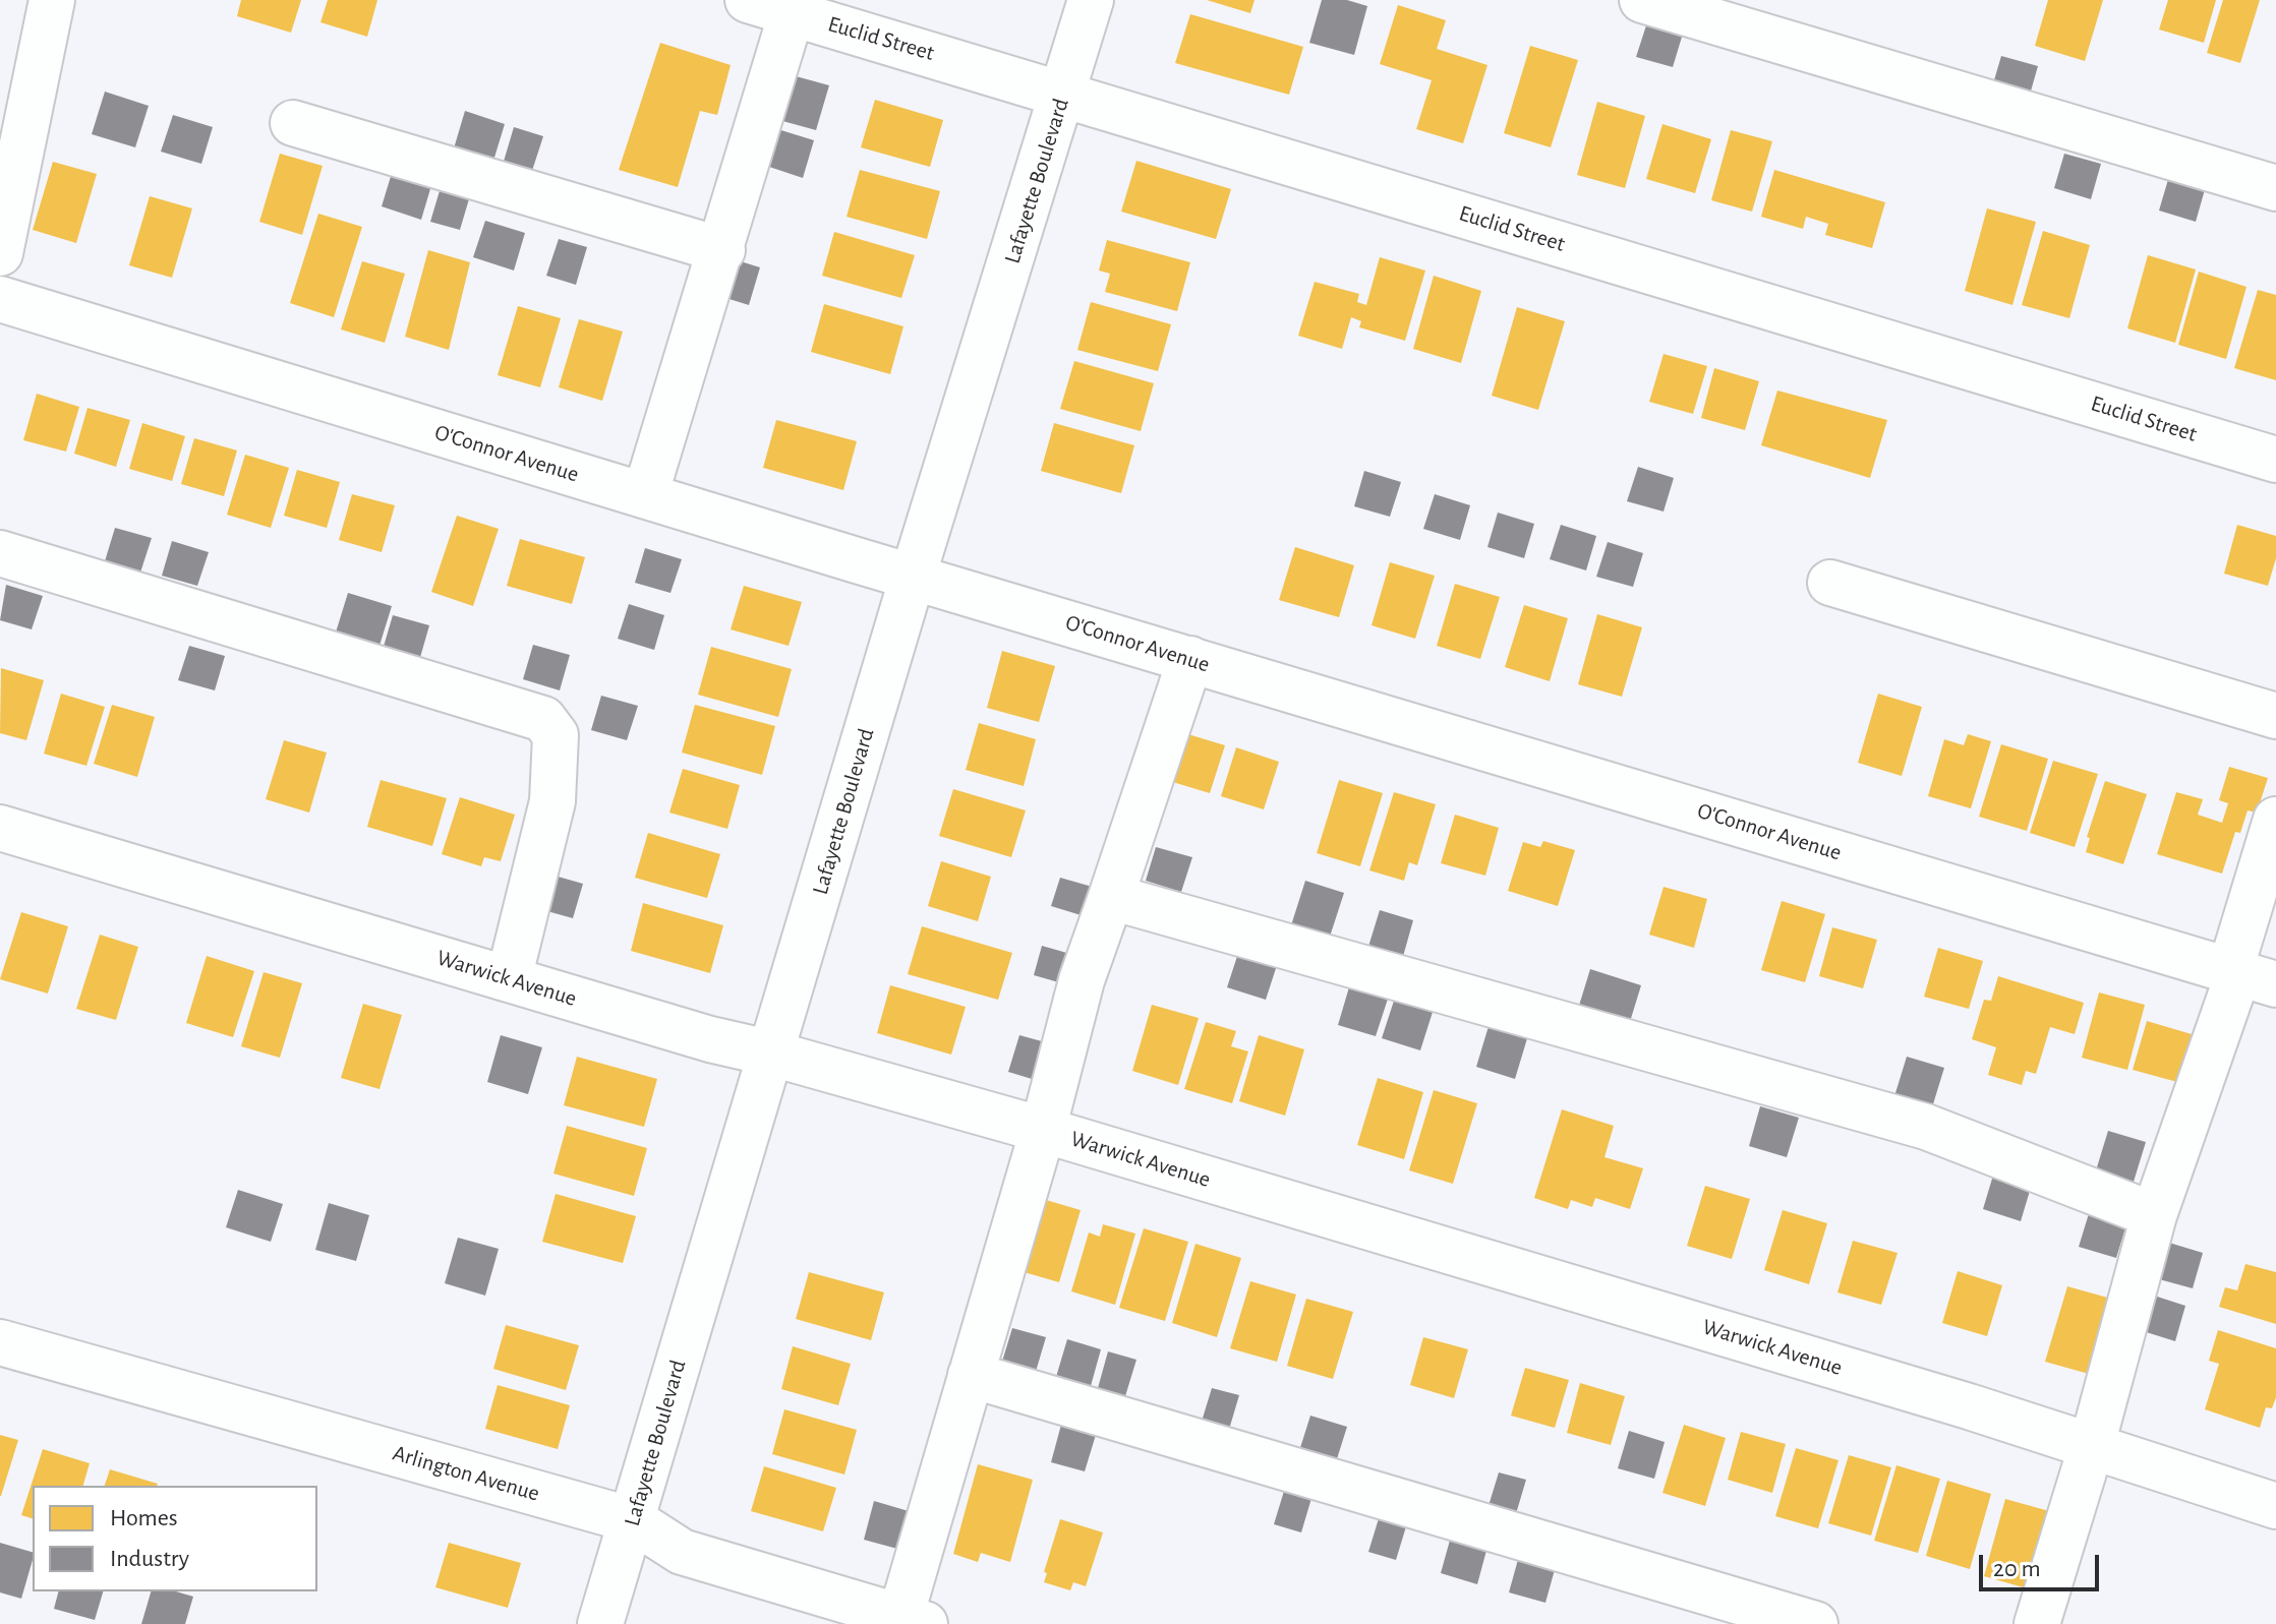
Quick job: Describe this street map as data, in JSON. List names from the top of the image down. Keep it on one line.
{"streets":{"street":["Euclid Street","Lafayette Boulevard","O'Connor Avenue","Warwick Avenue","Arlington Avenue"]},"crossings":[["Euclid Street","Lafayette Boulevard"],["Lafayette Boulevard","O'Connor Avenue"],["Lafayette Boulevard","Warwick Avenue"],["Lafayette Boulevard","Arlington Avenue"]],"legend":["Homes","Industry"],"scale_bar":"20 m"}
